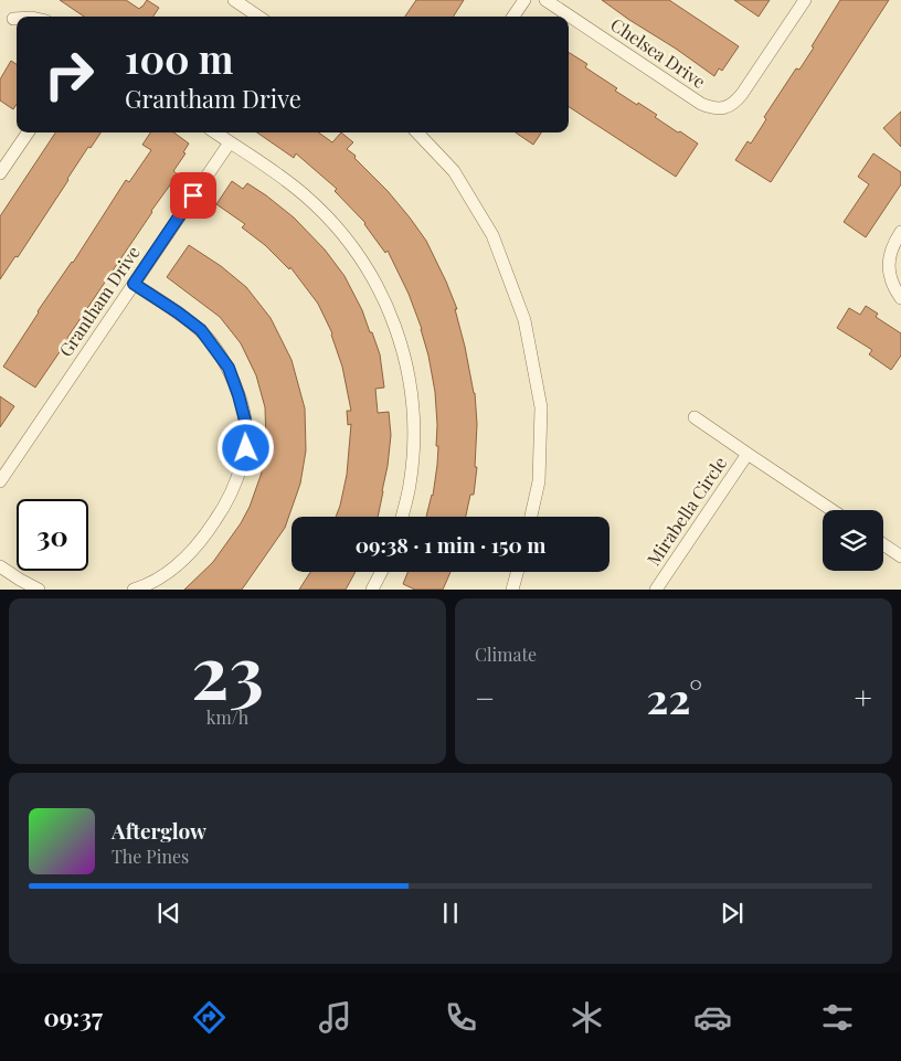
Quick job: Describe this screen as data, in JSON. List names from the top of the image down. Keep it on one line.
{"streets":{"street":["Chelsea Drive","Grantham Drive","Mirabella Circle"]},"page":{"turn":["100 m","Grantham Drive"],"limit":"30","trip":"09:38 · 1 min · 150 m","tile":[["23","km/h"],"Climate"],"heat":["−","22°","+"],"song":["Afterglow","The Pines"],"tabs":"09:37"}}
